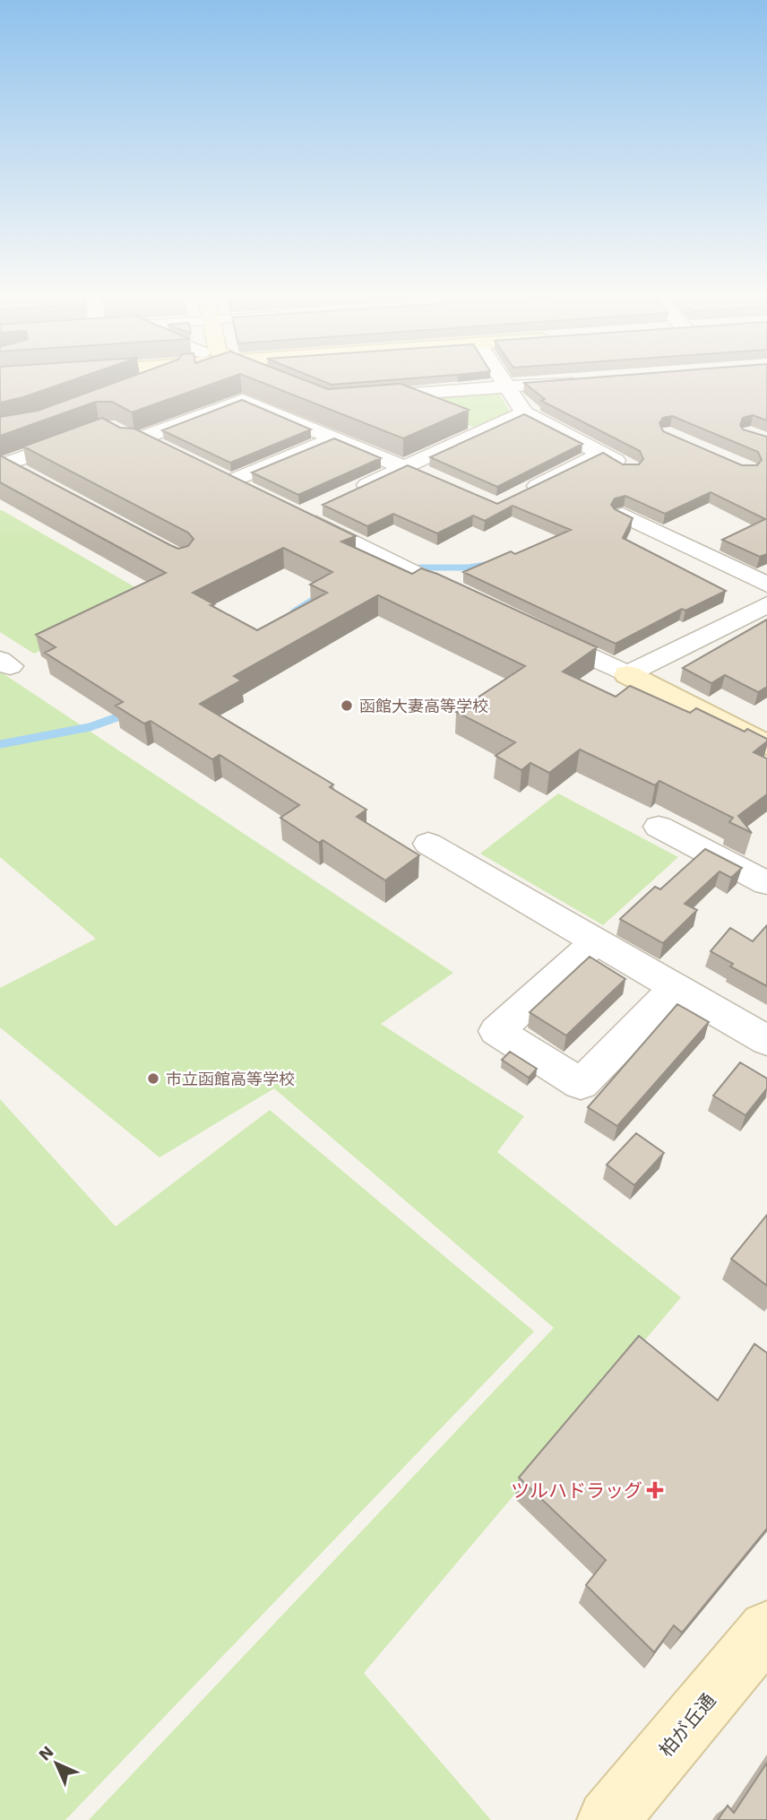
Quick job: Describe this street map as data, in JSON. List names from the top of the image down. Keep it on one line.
{"streets":{"street":["柏が丘通"]},"places":{"other":["函館大妻高等学校","市立函館高等学校"],"health":["ツルハドラッグ"]},"north":"top left"}
